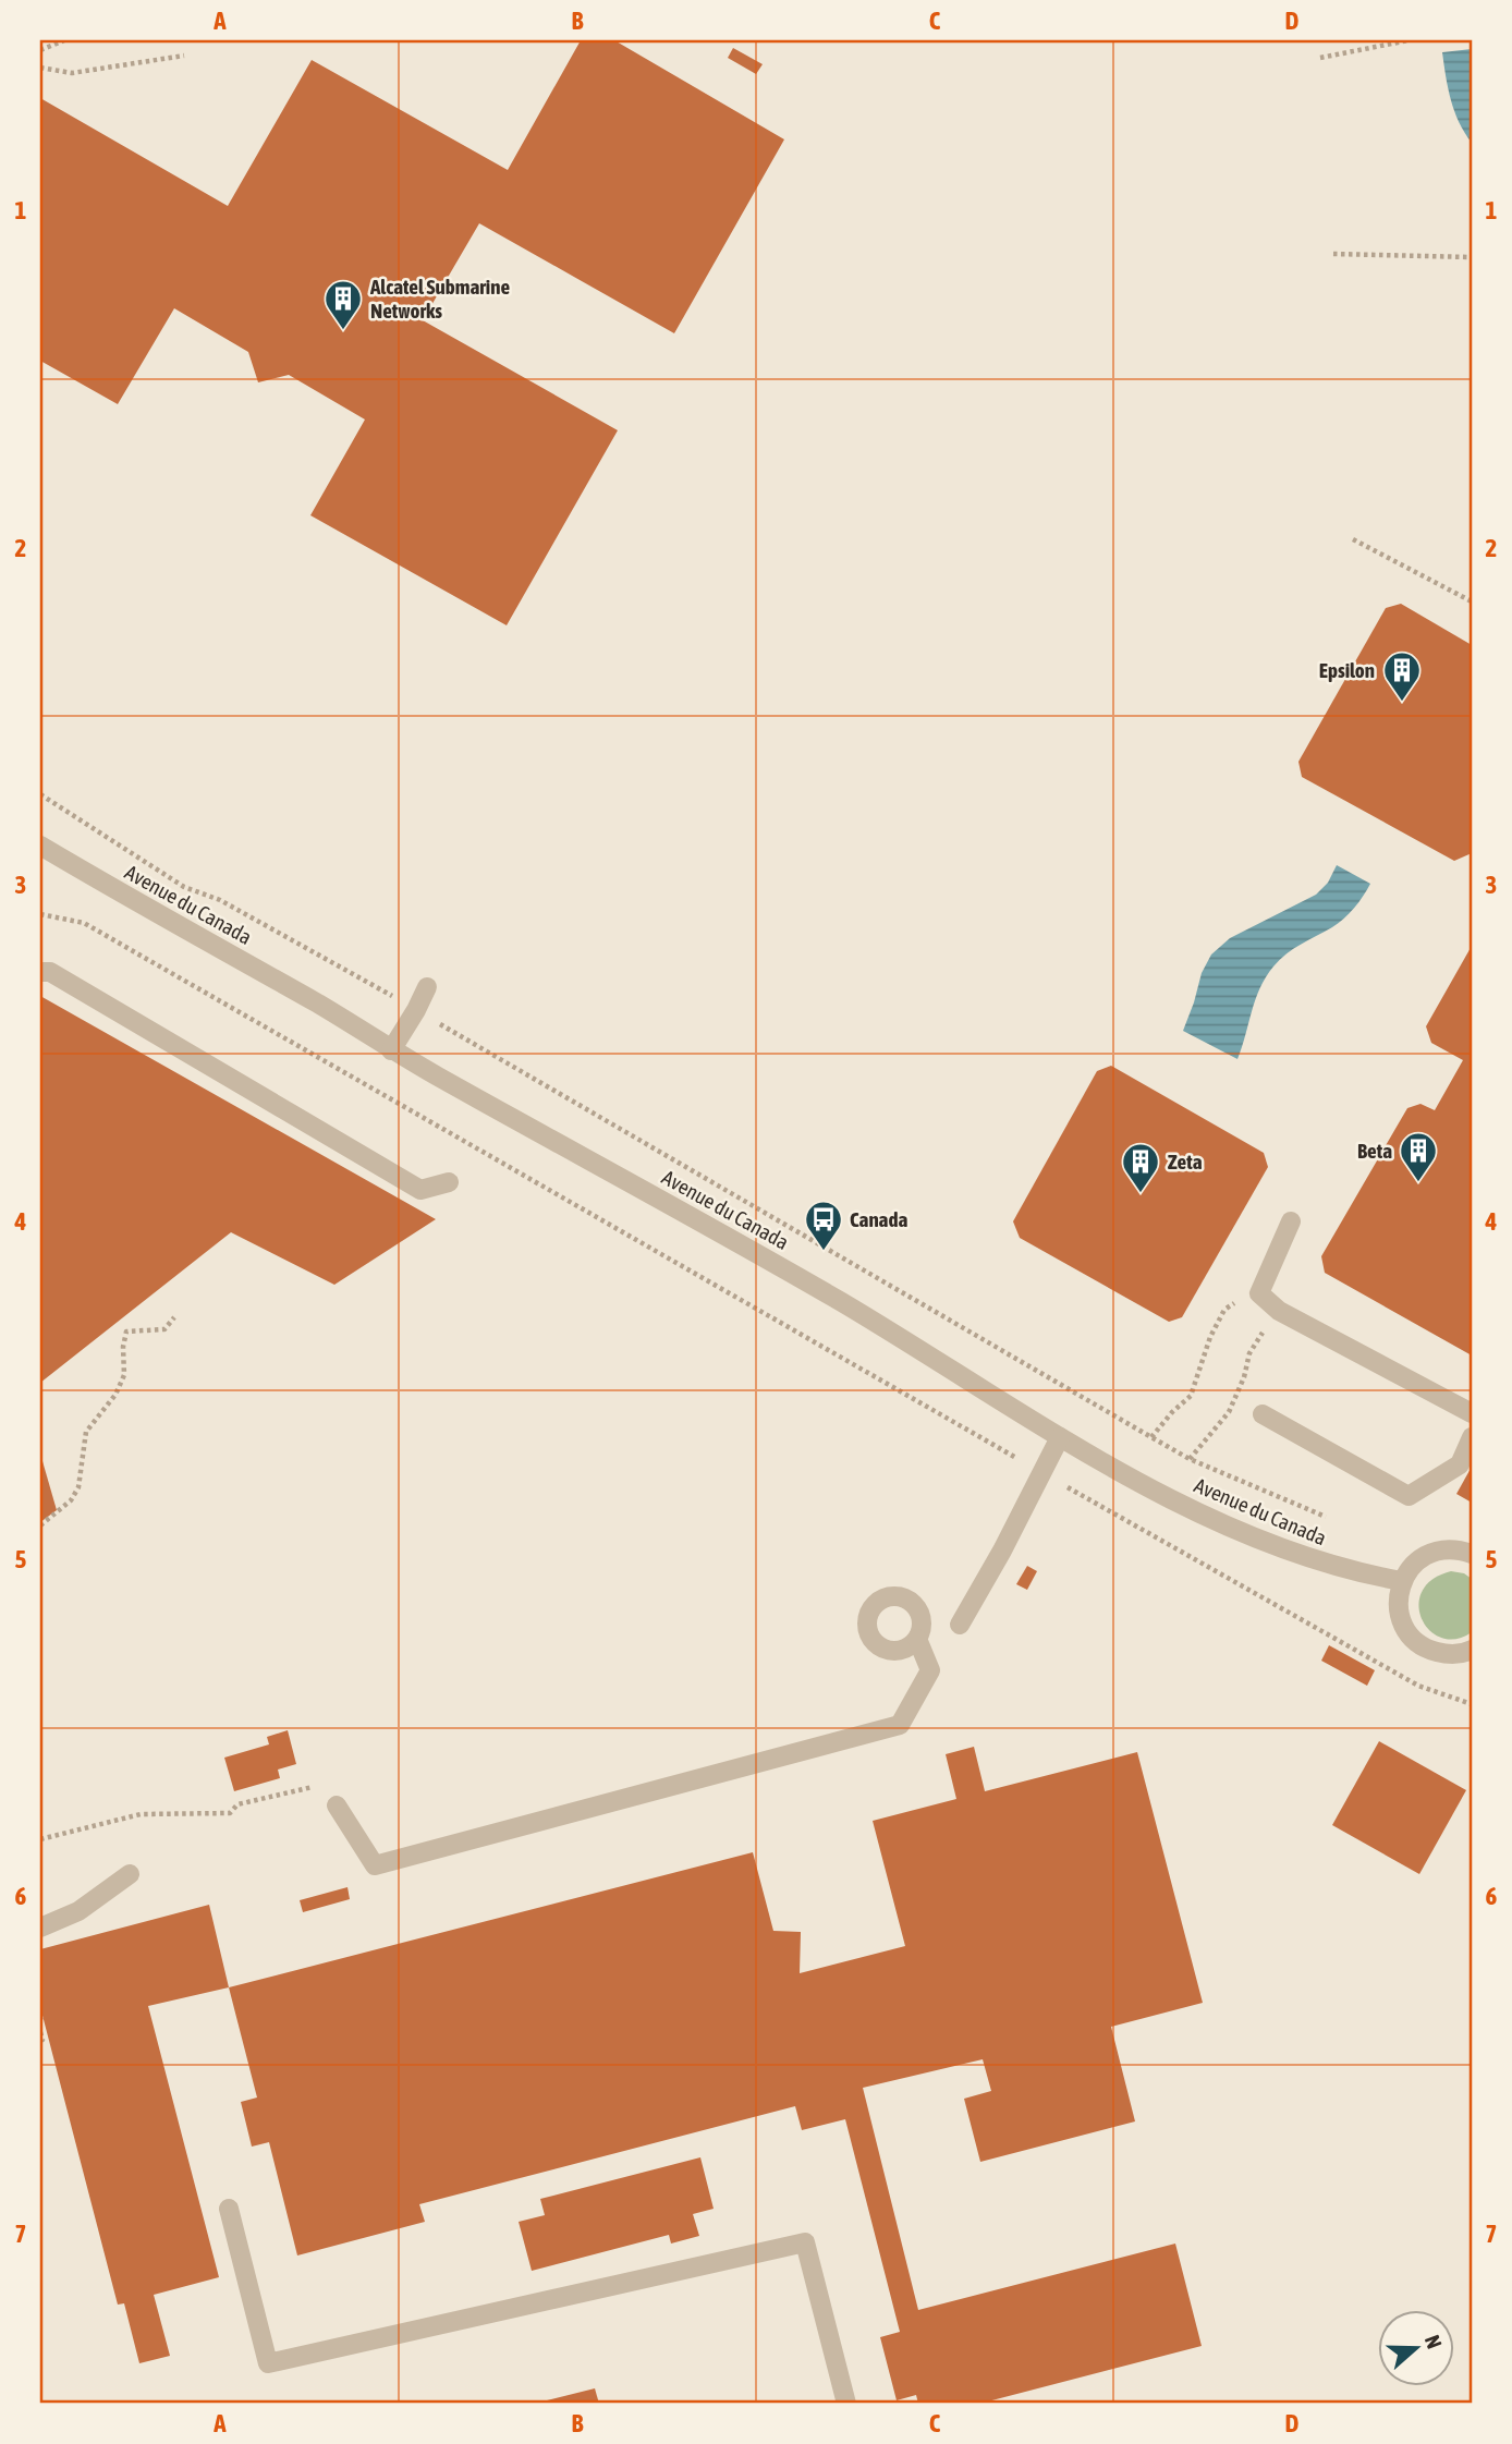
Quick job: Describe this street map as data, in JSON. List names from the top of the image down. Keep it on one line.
{"streets":{"street":["Avenue du Canada"]},"places":{"building":["Alcatel Submarine Networks","Epsilon","Beta","Zeta"],"bus stop":["Canada"]},"north":"right","grid":{"columns":["A","B","C","D"],"rows":["1","2","3","4","5","6","7"]}}
